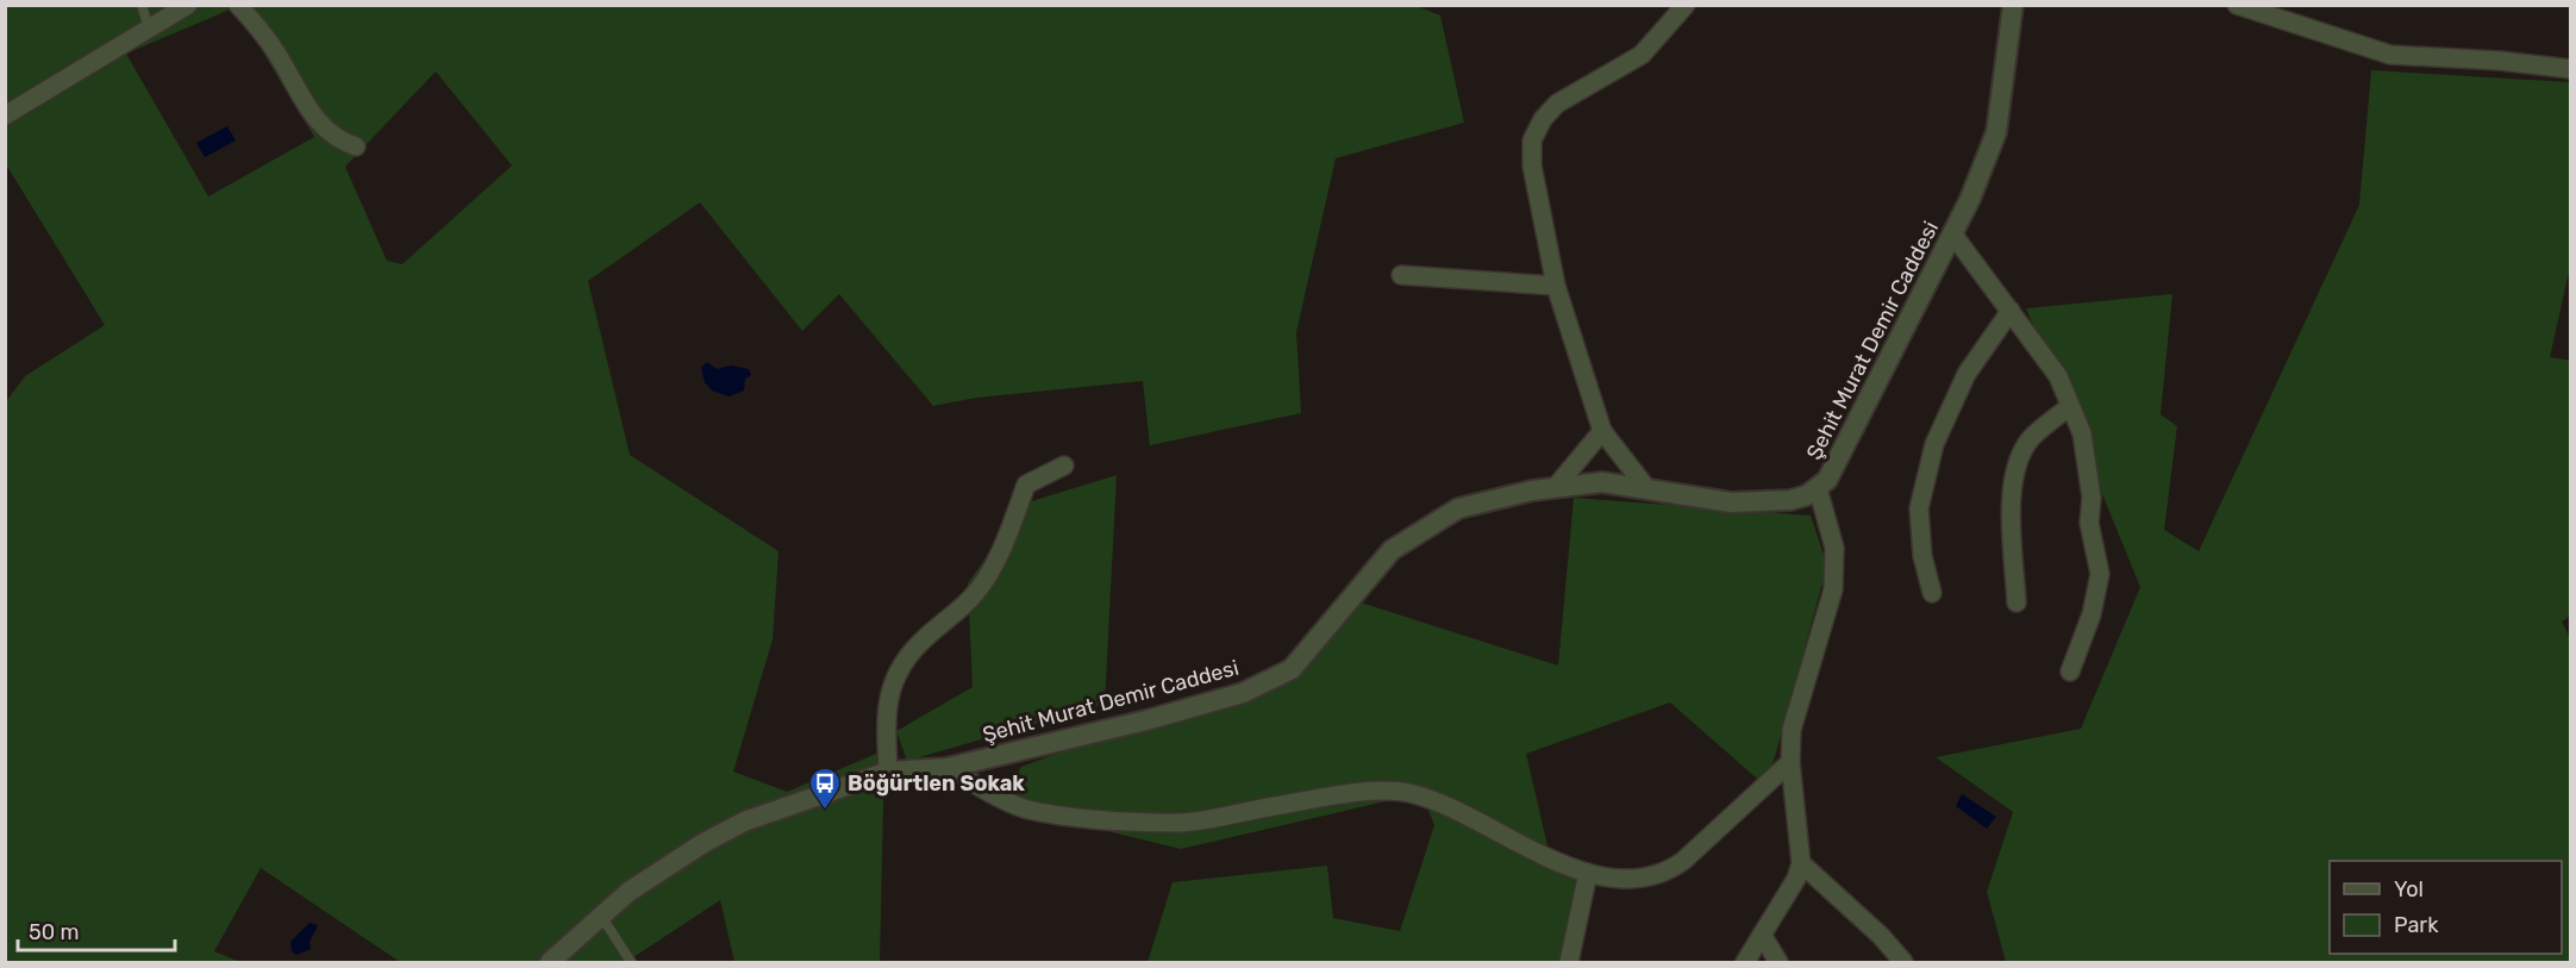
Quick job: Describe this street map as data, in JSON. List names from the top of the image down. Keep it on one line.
{"streets":{"street":["Şehit Murat Demir Caddesi"]},"places":{"bus stop":["Böğürtlen Sokak"]},"legend":["Yol","Park"],"scale_bar":"50 m"}
